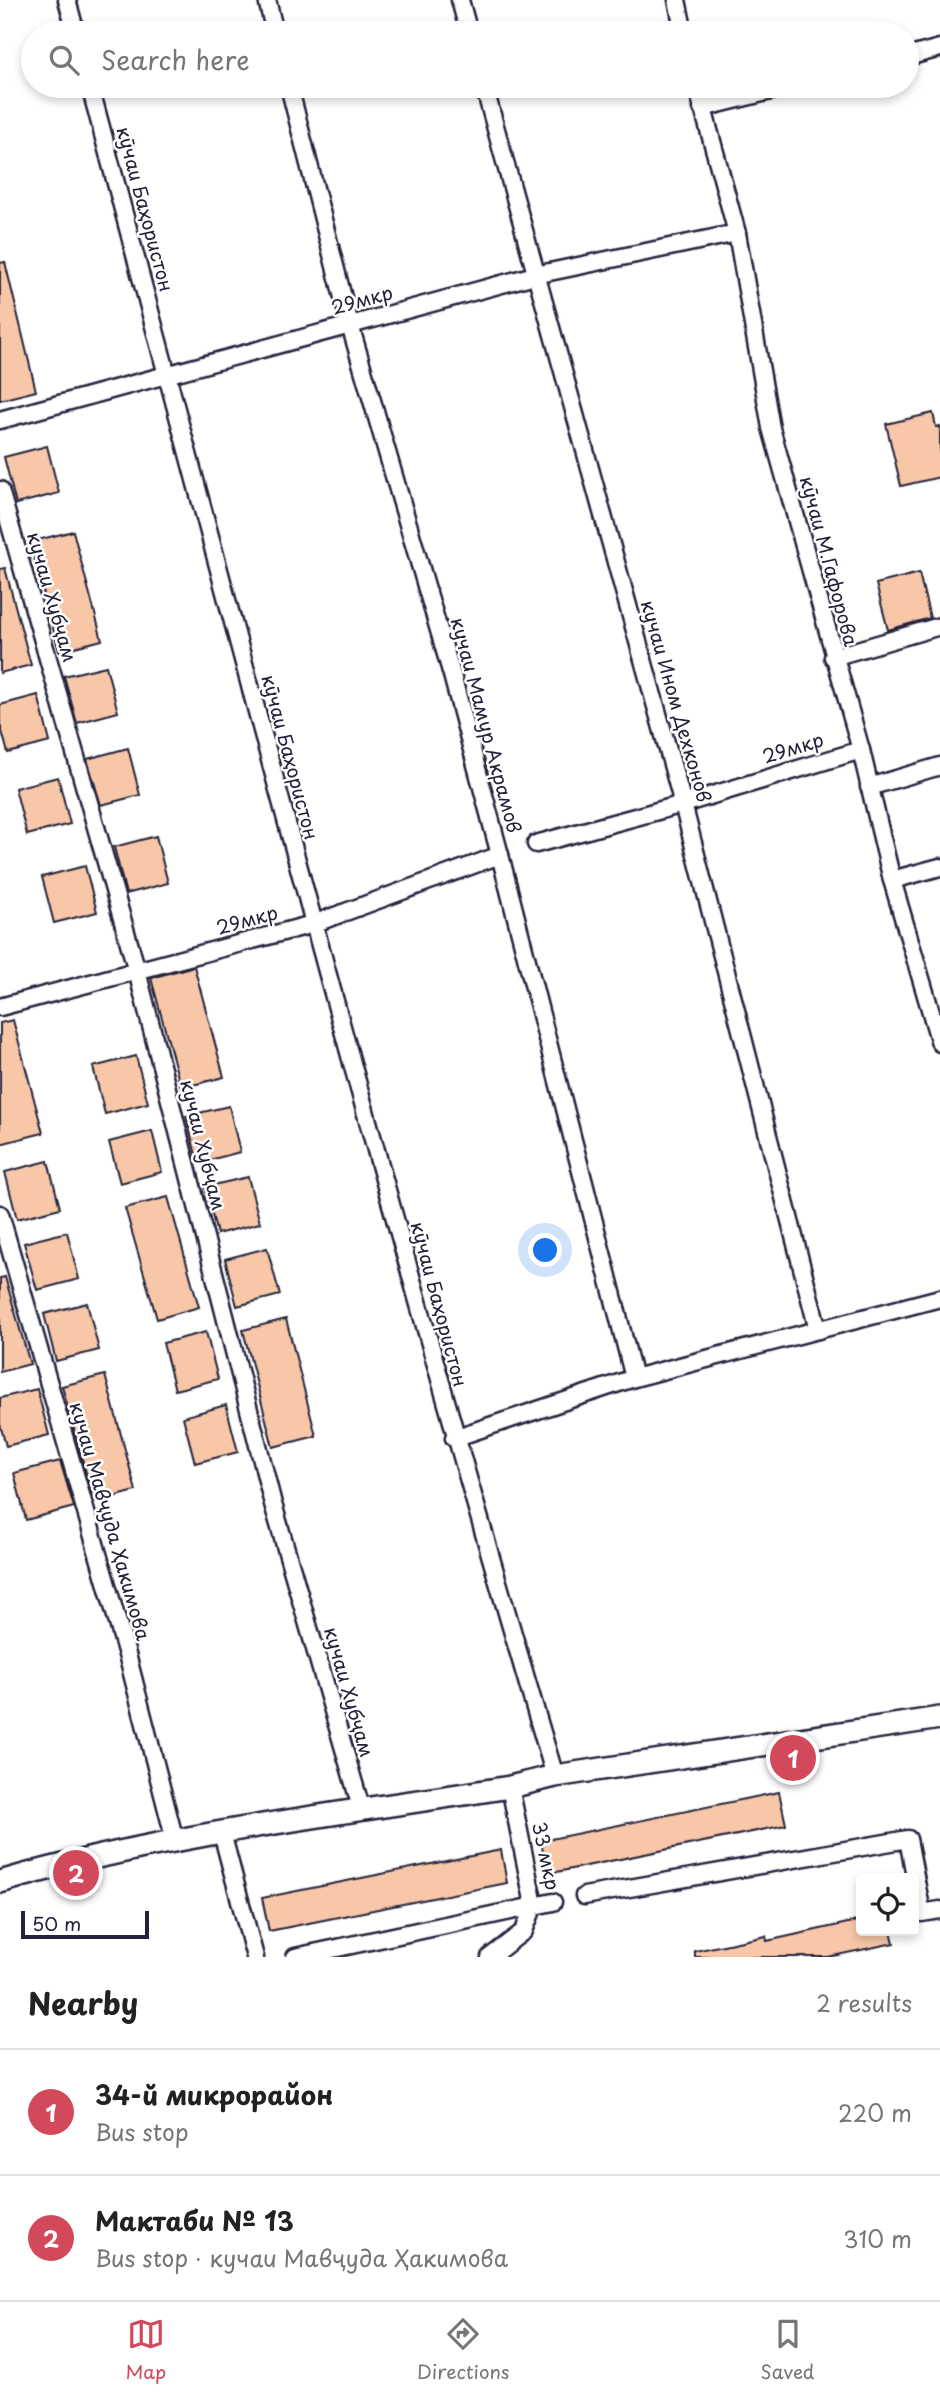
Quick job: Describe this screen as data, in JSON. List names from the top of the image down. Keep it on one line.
{"streets":{"street":["кӯчаи Баҳористон","29мкр","кӯчаи М.Гафорова","кучаи Хубҷам","кучаи Ином Дехконов","кучаи Мамур Акрамов","кучаи Мавҷуда Ҳакимова","33 мкр"]},"crossings":[["кӯчаи Баҳористон","29мкр"],["29мкр","кӯчаи М.Гафорова"],["29мкр","кучаи Хубҷам"],["29мкр","кучаи Ином Дехконов"],["29мкр","кучаи Мамур Акрамов"]],"scale_bar":"50 m","page":{"search":"Search here","pins":["1","2"],"scale":"50 m","heading":["Nearby","2 results"],"list":[{"mark":"1","name":"34-й микрорайон","note":"Bus stop","value":"220 m"},{"mark":"2","name":"Мактаби № 13","note":"Bus stop · кучаи Мавҷуда Ҳакимова","value":"310 m"}],"nav":["Map","Directions","Saved"]}}
